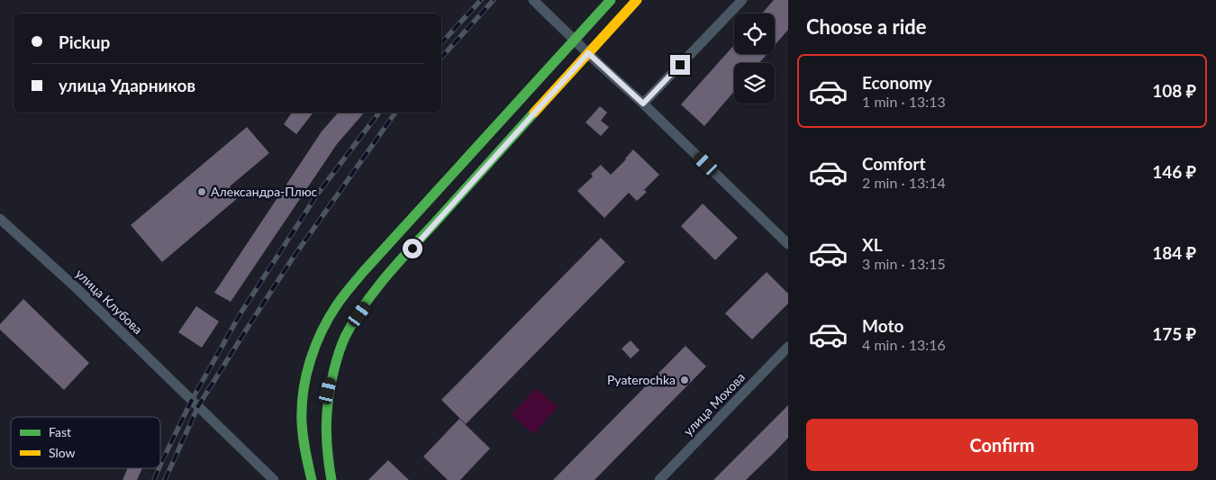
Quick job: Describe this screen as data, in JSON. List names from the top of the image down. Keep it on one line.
{"streets":{"street":["улица Клубова","улица Мохова"]},"places":["Александра-Плюс","Pyaterochka"],"legend":["Fast","Slow"],"page":{"heading":"Choose a ride","banner":["Pickup","улица Ударников"],"list":[{"name":"Economy","note":"1 min · 13:13","value":"108 ₽"},{"name":"Comfort","note":"2 min · 13:14","value":"146 ₽"},{"name":"XL","note":"3 min · 13:15","value":"184 ₽"},{"name":"Moto","note":"4 min · 13:16","value":"175 ₽"}],"buttons":"Confirm"}}
